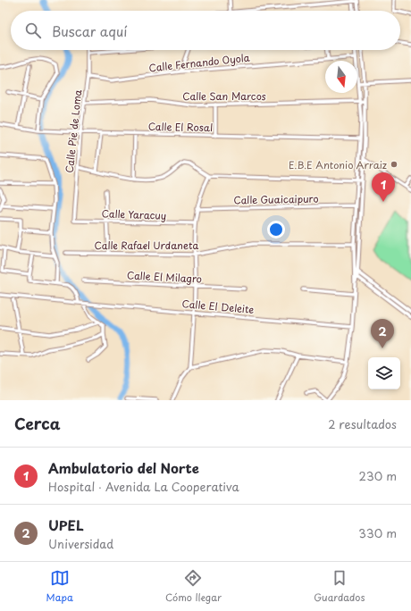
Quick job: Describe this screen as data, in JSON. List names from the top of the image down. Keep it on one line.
{"streets":{"street":["Calle Fernando Oyola","Calle San Marcos","Calle El Rosal","Calle Pie de Loma","Calle Guaicaipuro","Calle Yaracuy","Calle Rafael Urdaneta","Calle El Milagro","Calle El Deleite"]},"crossings":[["Calle Fernando Oyola","Calle Pie de Loma"],["Calle San Marcos","Calle Pie de Loma"],["Calle El Rosal","Calle Pie de Loma"],["Calle Pie de Loma","Calle Yaracuy"]],"places":["E.B.E Antonio Arraiz"],"north":"bottom","page":{"search":"Buscar aquí","pins":["1","2"],"heading":["Cerca","2 resultados"],"list":[{"mark":"1","name":"Ambulatorio del Norte","note":"Hospital · Avenida La Cooperativa","value":"230 m"},{"mark":"2","name":"UPEL","note":"Universidad","value":"330 m"}],"nav":["Mapa","Cómo llegar","Guardados"]}}
